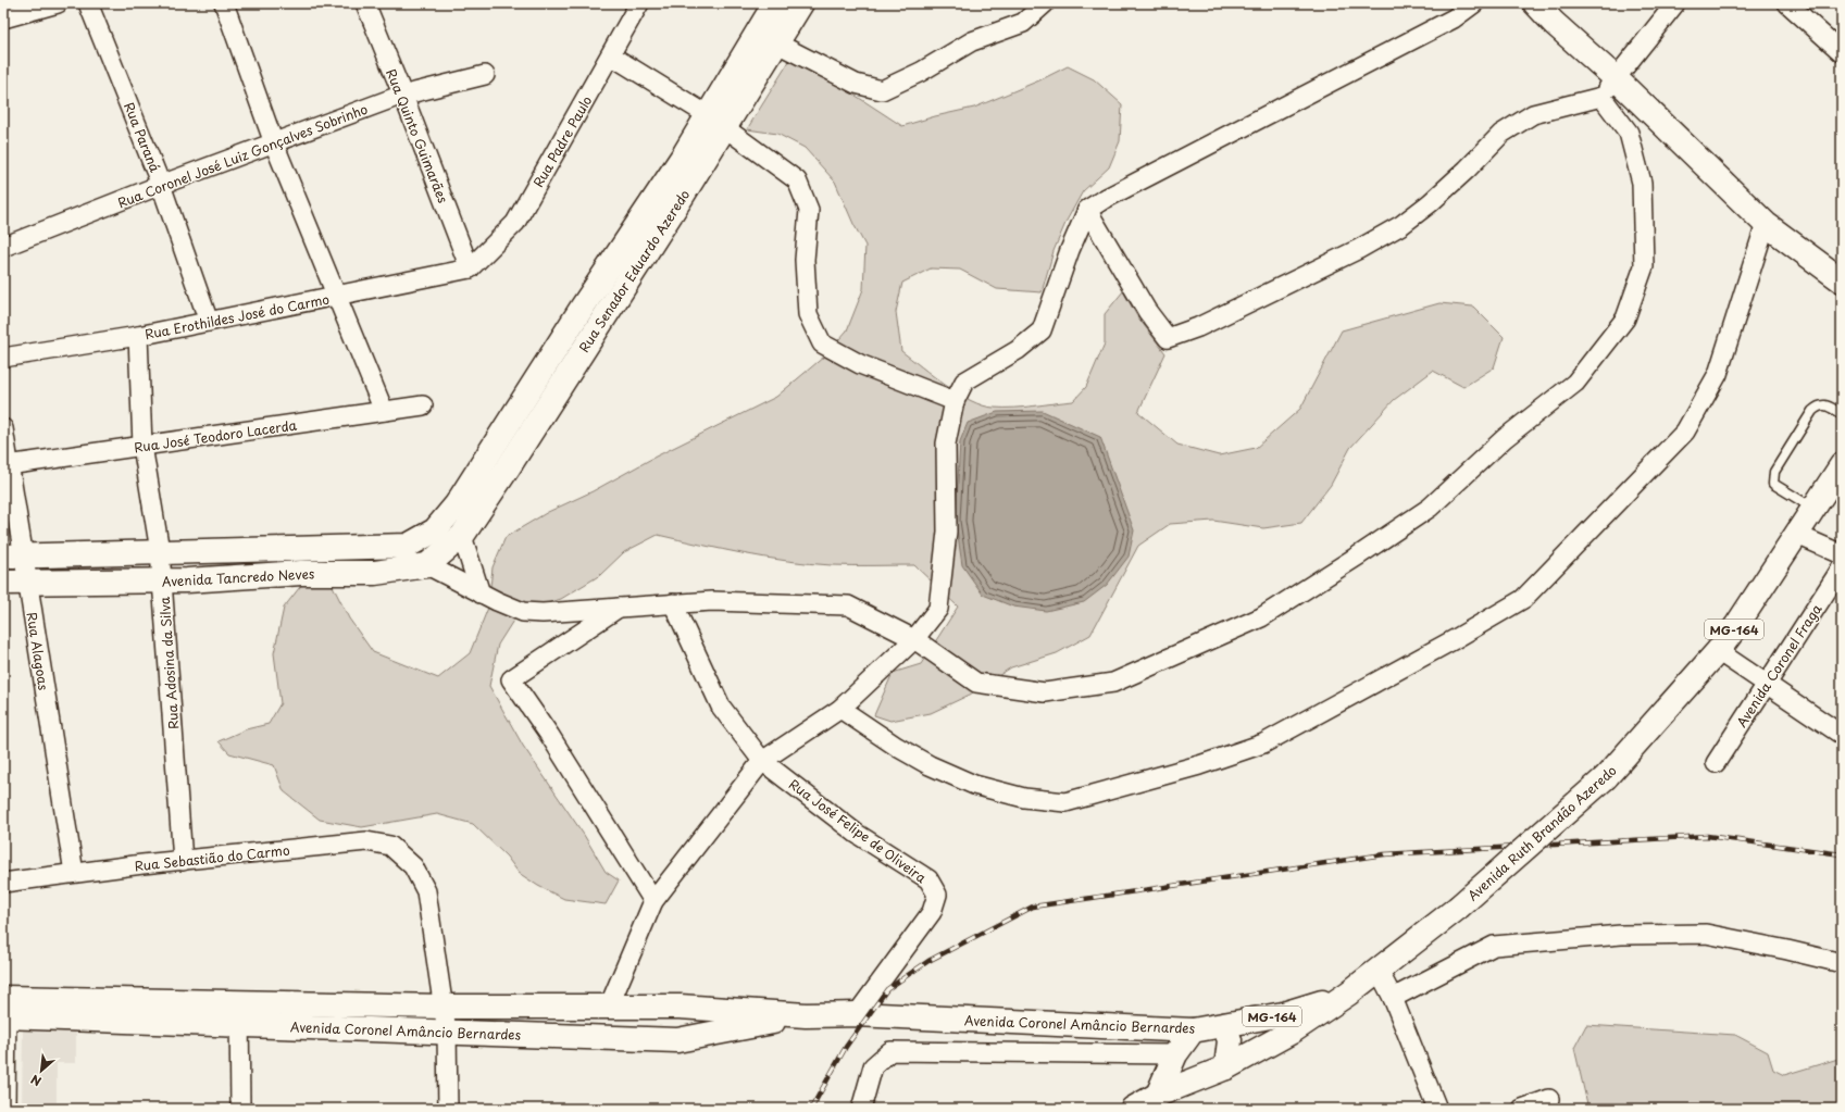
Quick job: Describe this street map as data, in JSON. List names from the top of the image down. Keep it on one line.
{"streets":{"street":["Rua Quinto Guimarães","Rua Paraná","Rua Padre Paulo","Rua Coronel José Luiz Gonçalves Sobrinho","Rua Senador Eduardo Azeredo","Rua Erothildes José do Carmo","Rua José Teodoro Lacerda","Avenida Tancredo Neves","MG-164","Rua Alagoas","Rua Adosina da Silva","Avenida Coronel Fraga","Rua José Felipe de Oliveira","Avenida Ruth Brandão Azeredo","Rua Sebastião do Carmo","Avenida Coronel Amâncio Bernardes"]},"crossings":[["Rua Quinto Guimarães","Rua Padre Paulo"],["Rua Quinto Guimarães","Rua Coronel José Luiz Gonçalves Sobrinho"],["Rua Quinto Guimarães","Rua Erothildes José do Carmo"],["Rua Paraná","Rua Coronel José Luiz Gonçalves Sobrinho"],["Rua Paraná","Rua Erothildes José do Carmo"],["Rua Padre Paulo","Rua Erothildes José do Carmo"],["Rua Senador Eduardo Azeredo","Avenida Tancredo Neves"],["Rua Erothildes José do Carmo","Rua Adosina da Silva"],["Rua José Teodoro Lacerda","Rua Alagoas"],["Rua José Teodoro Lacerda","Rua Adosina da Silva"],["Avenida Tancredo Neves","Rua Alagoas"],["Avenida Tancredo Neves","Rua Adosina da Silva"],["MG-164","Avenida Ruth Brandão Azeredo"],["Rua Alagoas","Rua Sebastião do Carmo"],["Rua Adosina da Silva","Rua Sebastião do Carmo"],["Rua José Felipe de Oliveira","Avenida Coronel Amâncio Bernardes"],["Avenida Ruth Brandão Azeredo","Avenida Coronel Amâncio Bernardes"],["Rua Sebastião do Carmo","Avenida Coronel Amâncio Bernardes"]],"north":"bottom left"}
